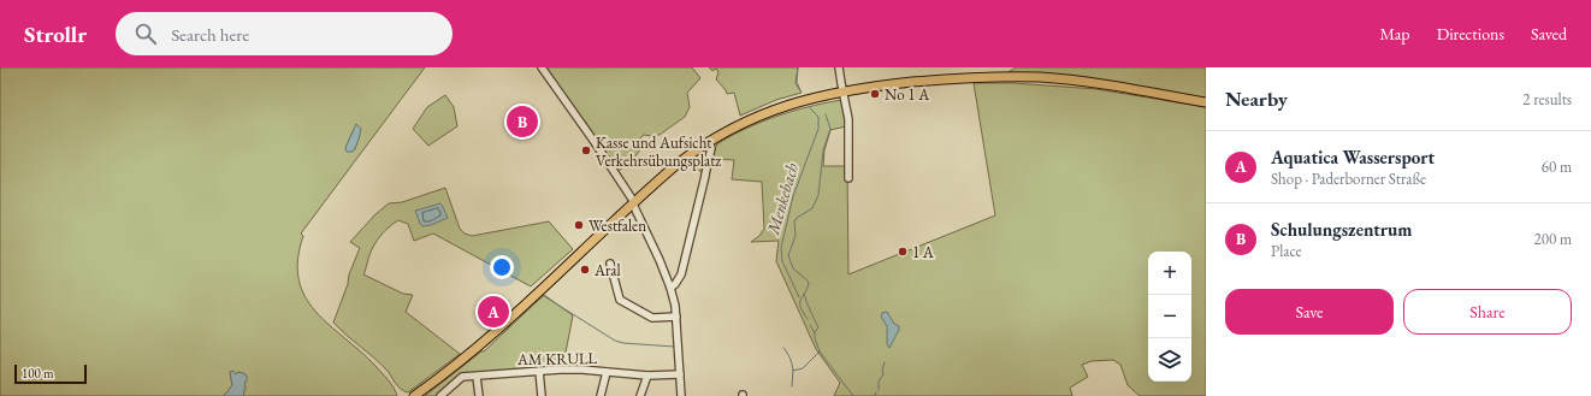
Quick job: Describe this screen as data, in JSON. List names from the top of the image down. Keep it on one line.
{"streets":{"street":["AM KRULL"]},"water":["Menkebach"],"places":["No 1 A","Kasse und Aufsicht Verkehrsübungsplatz","Westfalen","1 A","Aral"],"scale_bar":"100 m","page":{"header":"Strollr","search":"Search here","nav":["Map","Directions","Saved"],"heading":["Nearby","2 results"],"pins":["B","A"],"list":[{"mark":"A","name":"Aquatica Wassersport","note":"Shop · Paderborner Straße","value":"60 m"},{"mark":"B","name":"Schulungszentrum","note":"Place","value":"200 m"}],"map_buttons":["+","−"],"buttons":["Save","Share"],"scale":"100 m"}}
